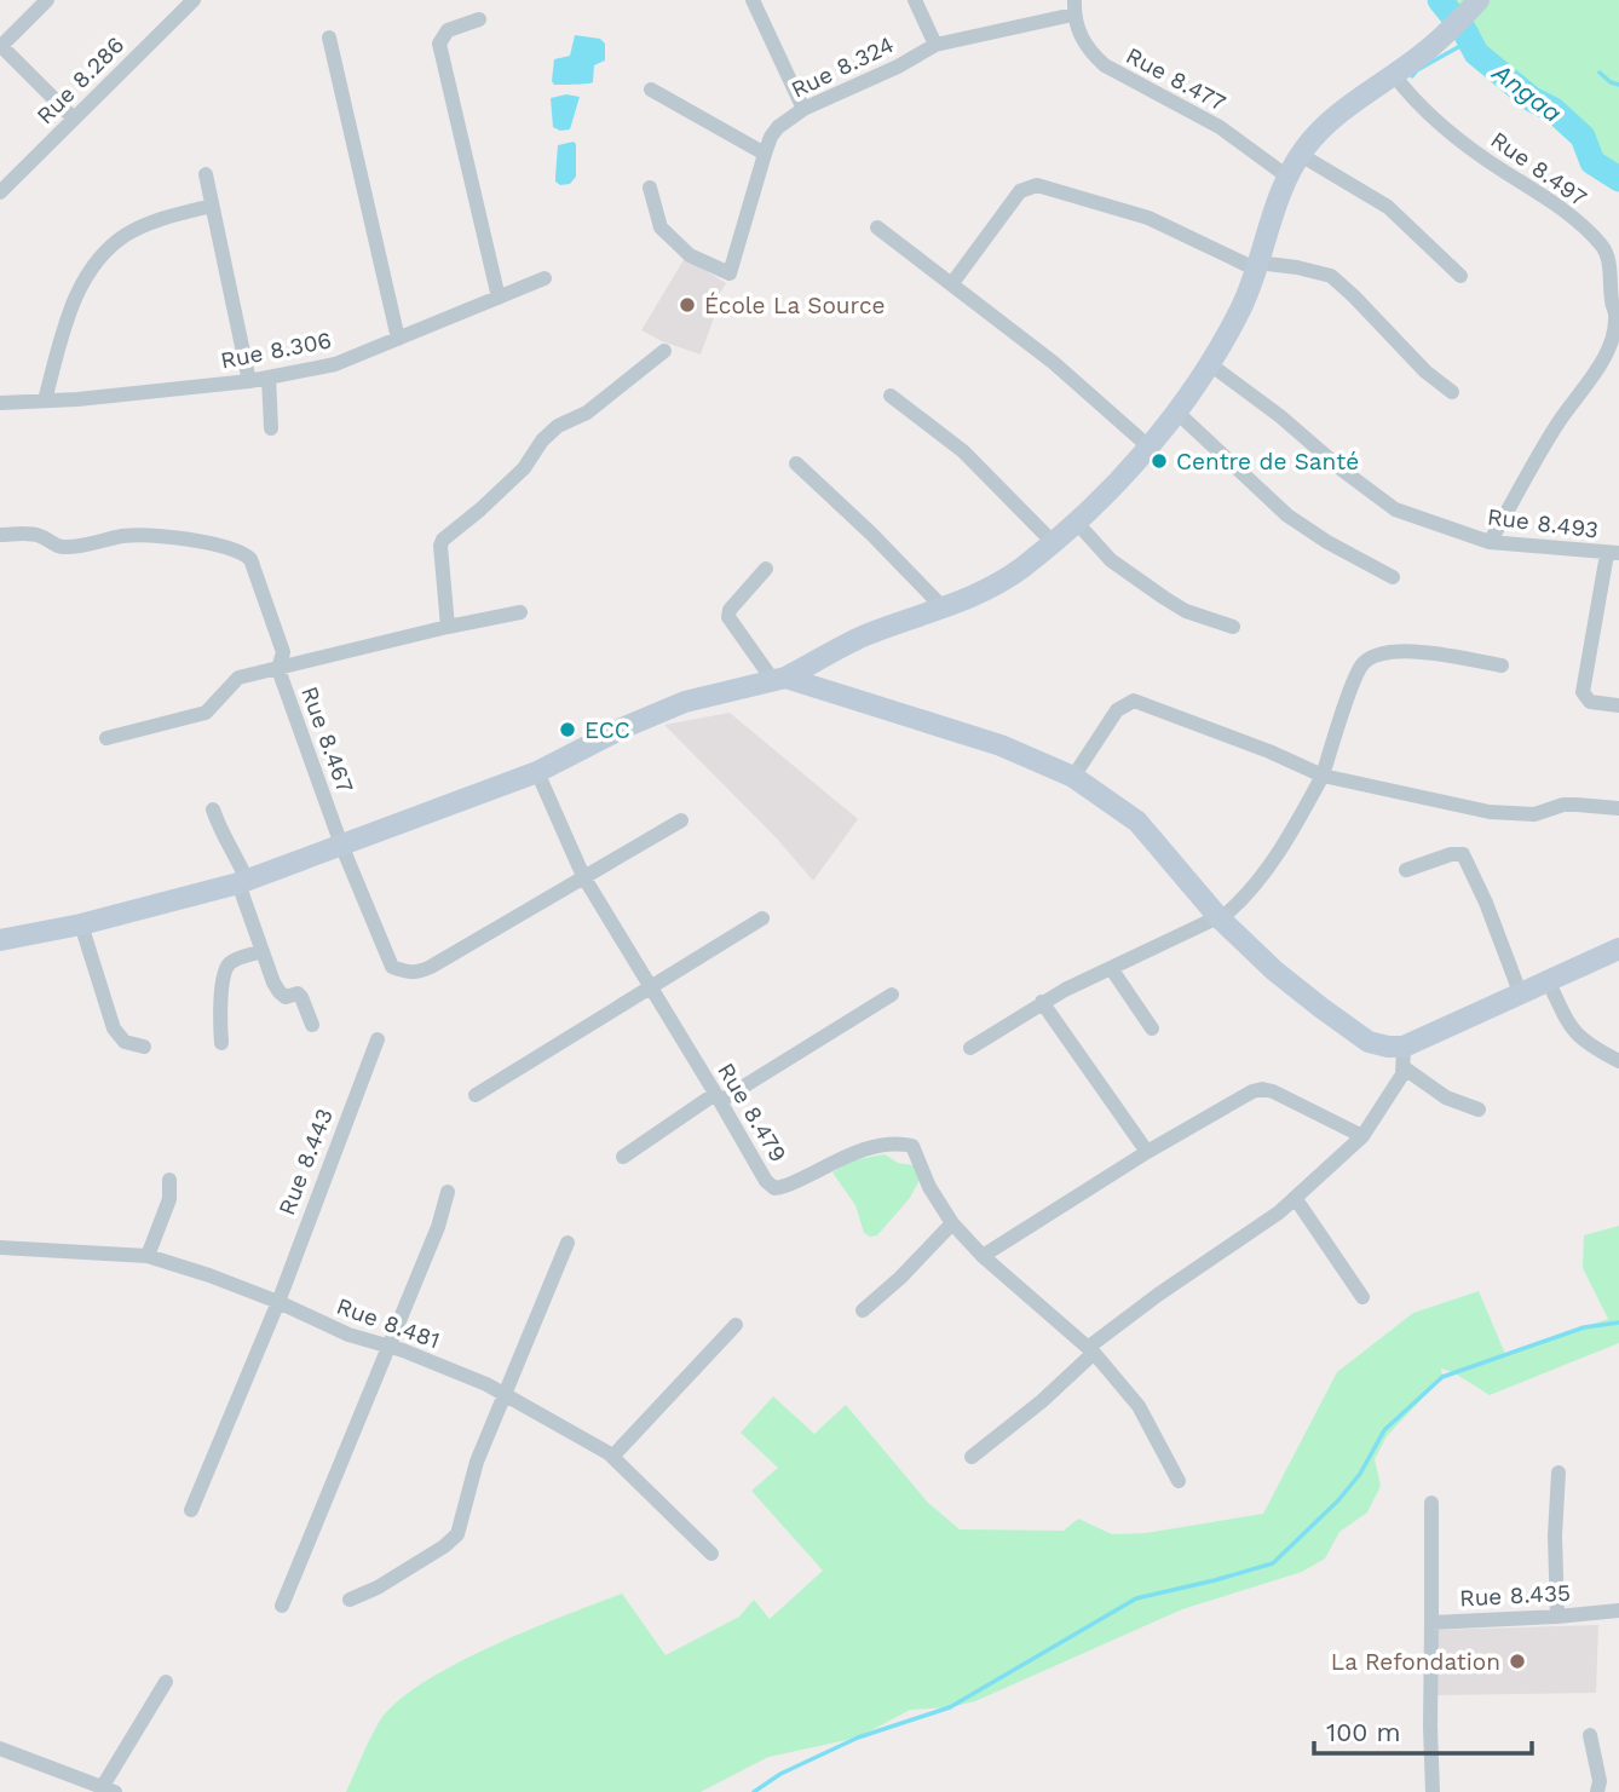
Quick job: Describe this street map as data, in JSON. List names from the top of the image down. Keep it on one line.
{"streets":{"street":["Rue 8.324","Rue 8.477","Rue 8.286","Rue 8.497","Rue 8.306","Rue 8.493","Rue 8.467","Rue 8.479","Rue 8.443","Rue 8.481","Rue 8.435"]},"crossings":[["Rue 8.324","Rue 8.477"],["Rue 8.467","Rue 8.479"],["Rue 8.443","Rue 8.481"]],"water":["Angaa"],"places":["École La Source","Centre de Santé","ECC","La Refondation"],"scale_bar":"100 m"}
